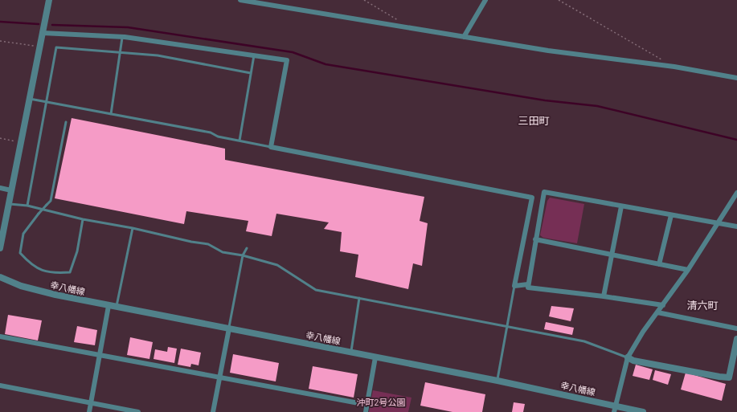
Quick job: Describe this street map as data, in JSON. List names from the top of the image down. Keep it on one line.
{"streets":{"street":["幸八幡線"]},"districts":["三田町","清六町"],"parks":["沖町2号公園"]}
